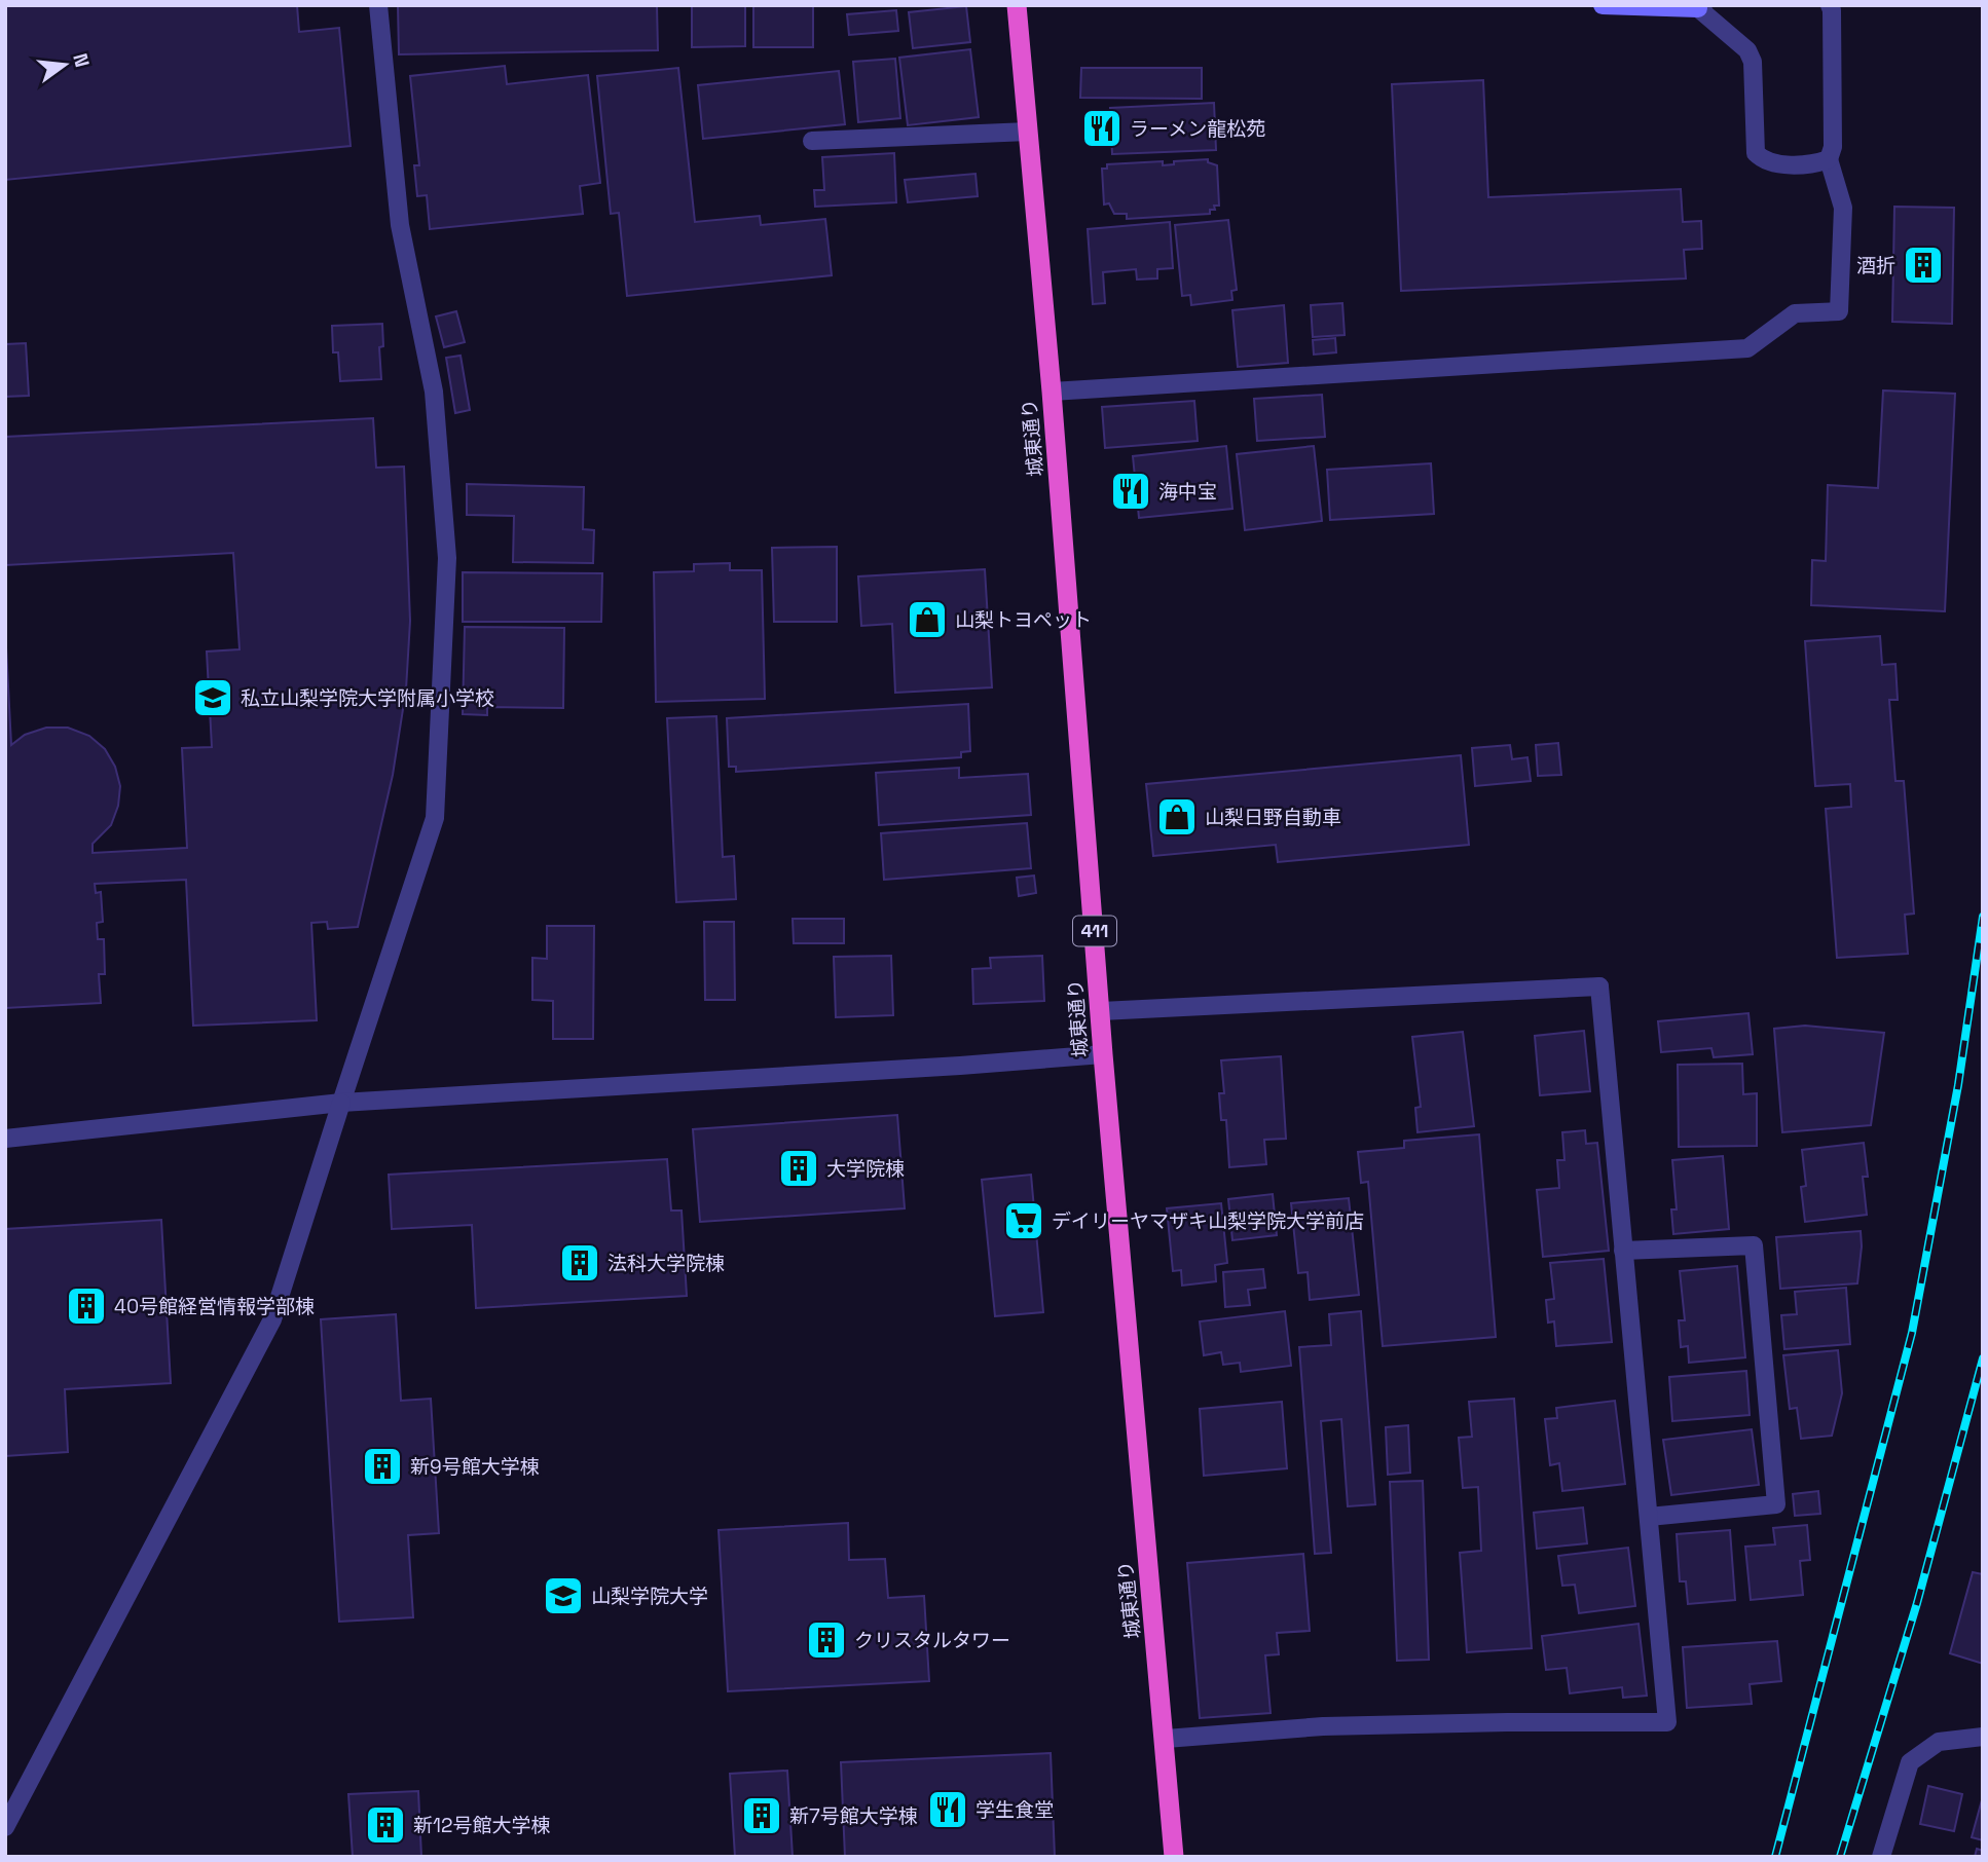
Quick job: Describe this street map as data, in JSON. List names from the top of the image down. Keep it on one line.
{"streets":{"highway":["城東通り","411"]},"places":{"restaurant":["ラーメン龍松苑","海中宝","学生食堂"],"building":["酒折","大学院棟","法科大学院棟","40号館経営情報学部棟","新9号館大学棟","クリスタルタワー","新7号館大学棟","新12号館大学棟"],"shop":["山梨トヨペット","山梨日野自動車"],"school or university":["私立山梨学院大学附属小学校","山梨学院大学"],"supermarket":["デイリーヤマザキ山梨学院大学前店"]},"north":"right"}
